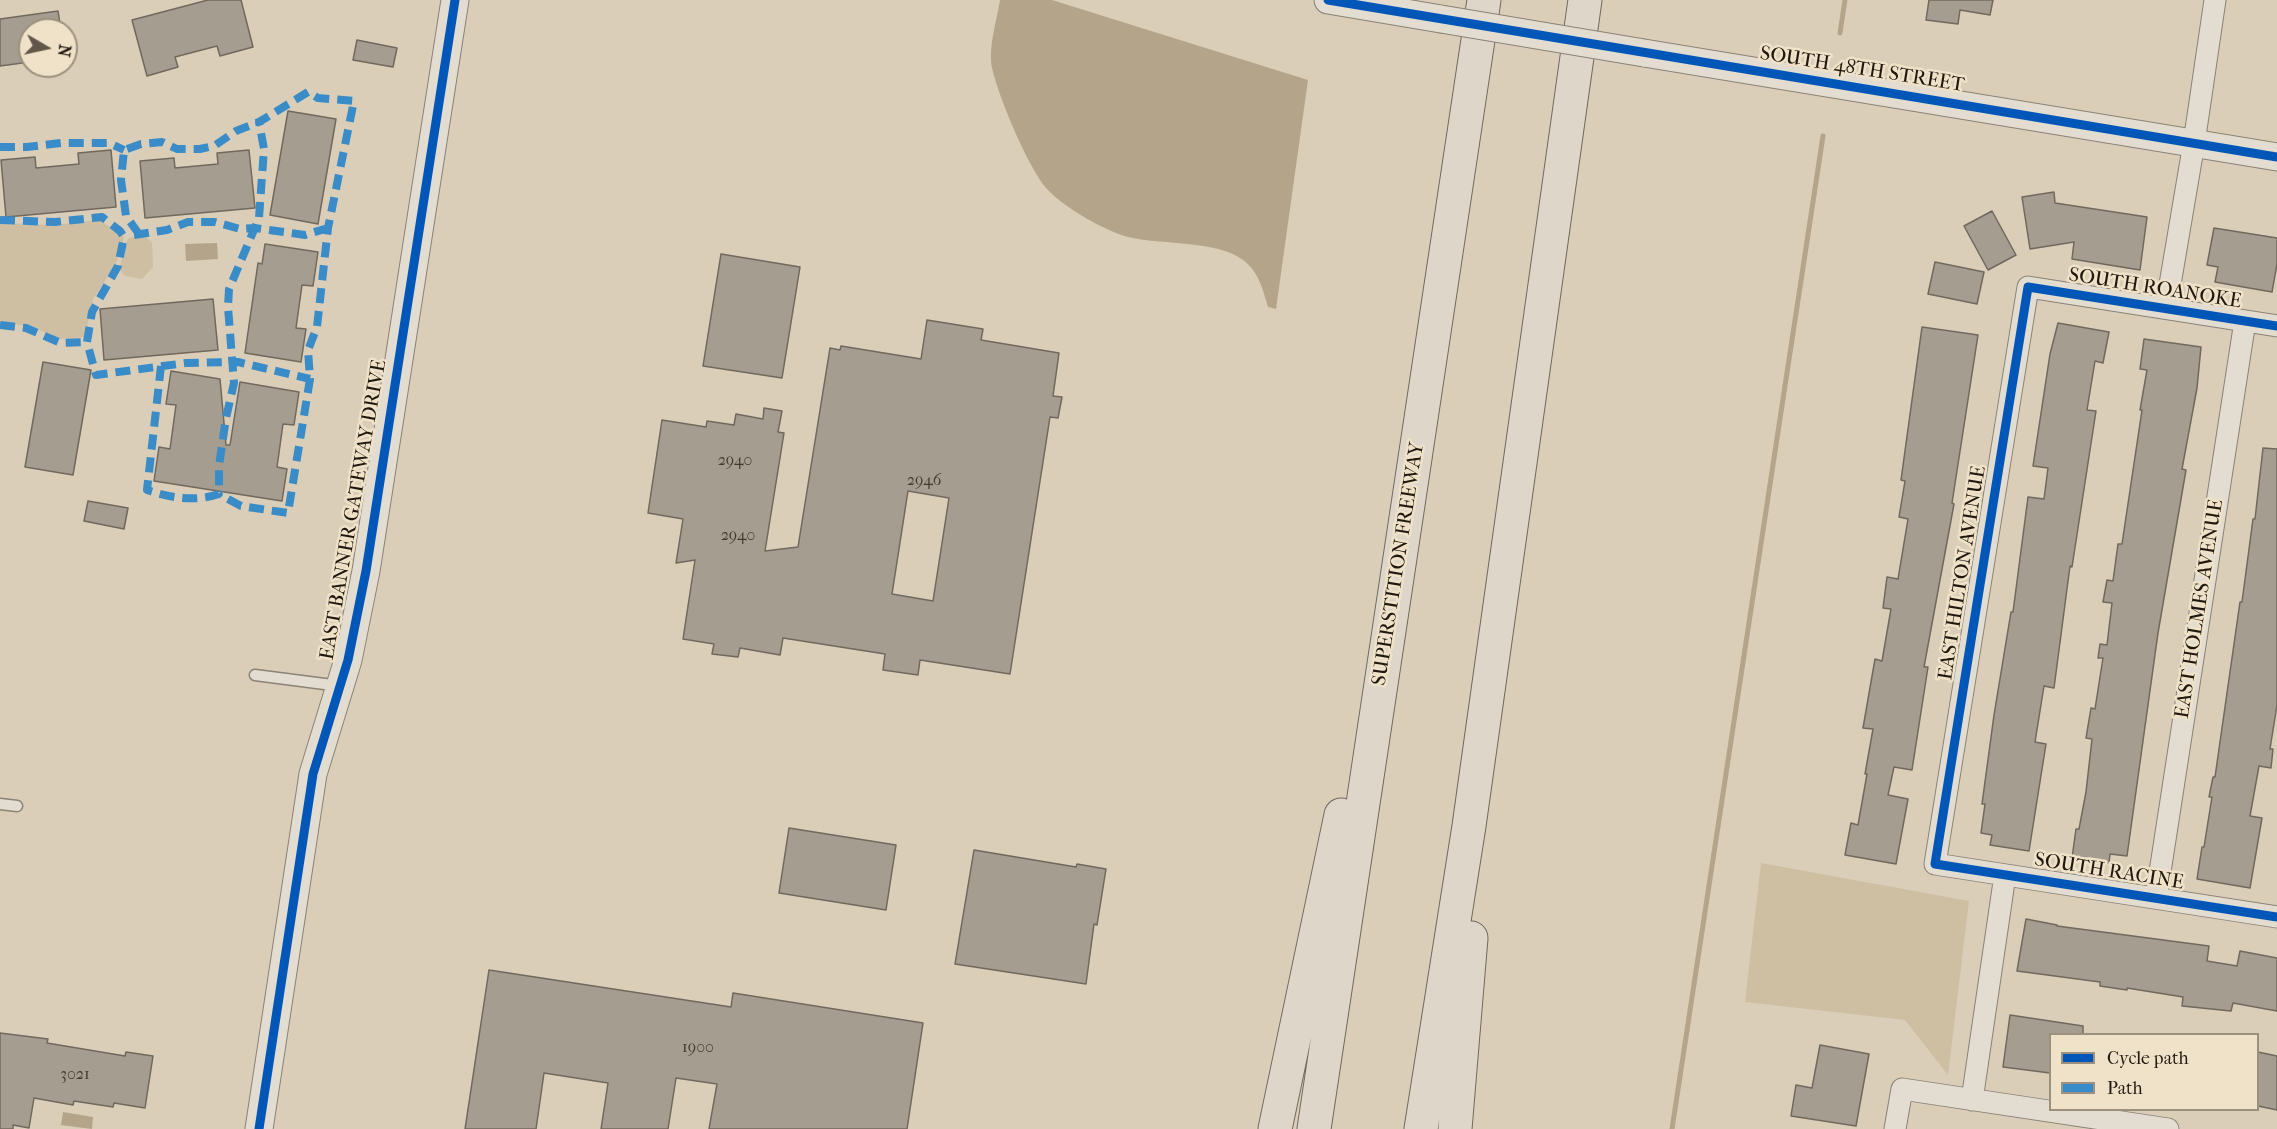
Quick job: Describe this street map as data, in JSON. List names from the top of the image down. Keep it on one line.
{"streets":{"highway":["SUPERSTITION FREEWAY"],"street":["SOUTH 48TH STREET","SOUTH ROANOKE","EAST BANNER GATEWAY DRIVE","EAST HILTON AVENUE","EAST HOLMES AVENUE","SOUTH RACINE"]},"crossings":[["SOUTH ROANOKE","EAST HILTON AVENUE"],["SOUTH ROANOKE","EAST HOLMES AVENUE"],["EAST HILTON AVENUE","SOUTH RACINE"],["EAST HOLMES AVENUE","SOUTH RACINE"]],"house_numbers":["2940","2946","2940","1900","3021"],"legend":["Cycle path","Path"],"north":"right"}
